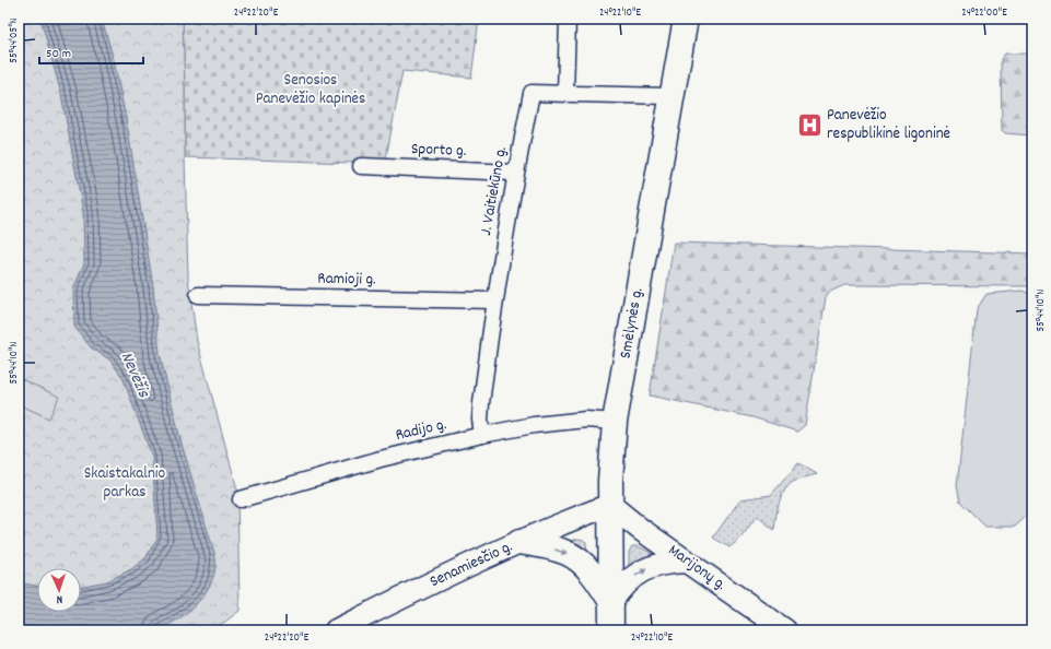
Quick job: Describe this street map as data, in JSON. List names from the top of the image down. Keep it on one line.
{"streets":{"highway":["Smėlynės g."],"main road":["Senamiesčio g.","Marijonų g."],"street":["Sporto g.","J. Vaitiekūno g.","Ramioji g.","Radijo g."]},"crossings":[["Sporto g.","J. Vaitiekūno g."],["J. Vaitiekūno g.","Ramioji g."],["J. Vaitiekūno g.","Smėlynės g."],["J. Vaitiekūno g.","Radijo g."],["Smėlynės g.","Radijo g."],["Smėlynės g.","Senamiesčio g."],["Smėlynės g.","Marijonų g."],["Senamiesčio g.","Marijonų g."]],"water":["Nevėžis"],"parks":["Senosios Panevėžio kapinės","Skaistakalnio parkas"],"places":{"hospital":["Panevėžio respublikinė ligoninė"]},"scale_bar":"50 m","north":"bottom","coordinates":["24°22'20\"E","24°22'10\"E","24°22'00\"E","55°44'05\"N","55°44'10\"N"]}
